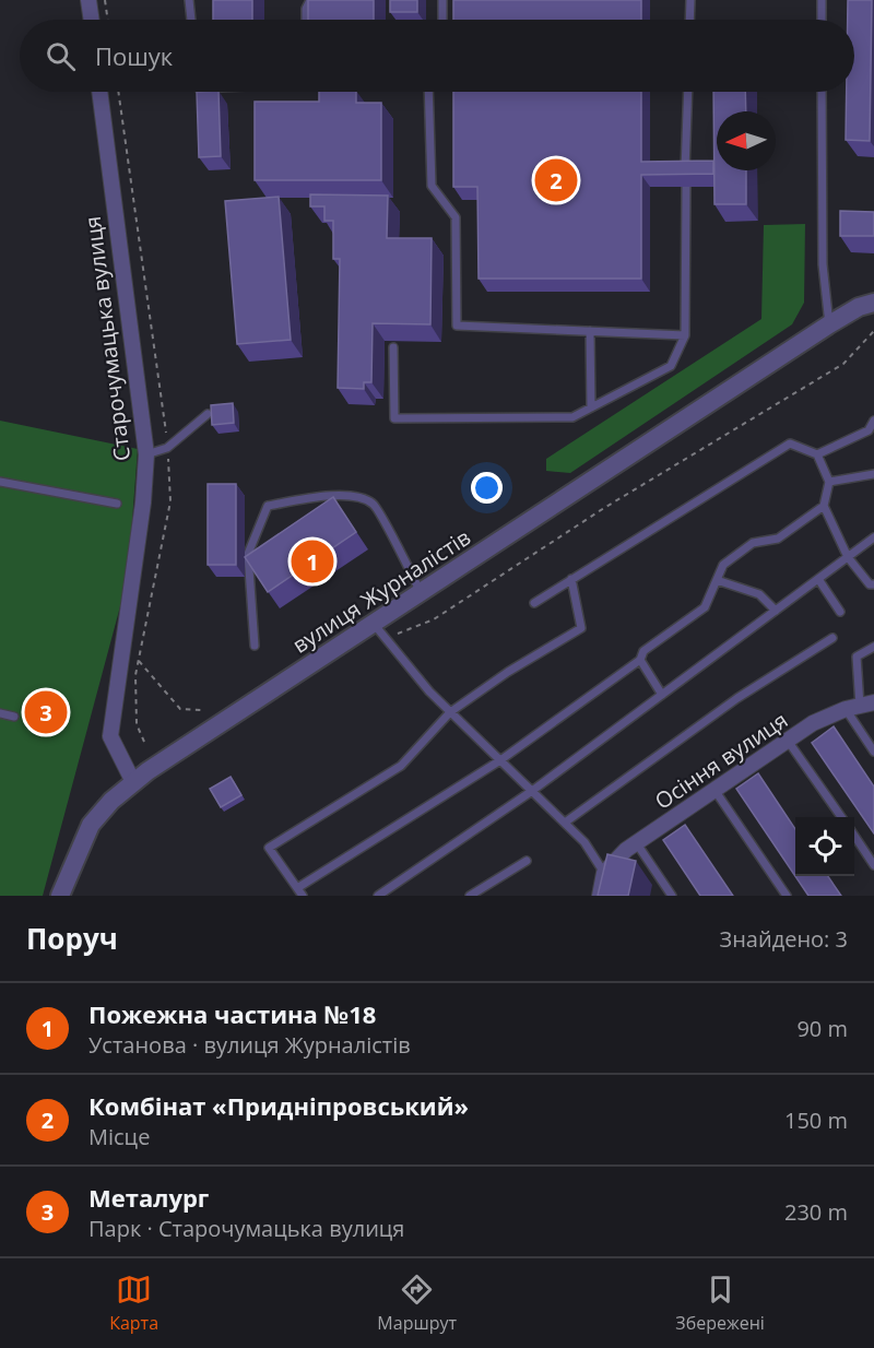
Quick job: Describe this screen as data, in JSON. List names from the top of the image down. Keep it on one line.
{"streets":{"street":["Старочумацька вулиця","вулиця Журналістів","Осіння вулиця"]},"crossings":[["Старочумацька вулиця","вулиця Журналістів"]],"north":"left","page":{"search":"Пошук","pins":["2","1","3"],"heading":["Поруч","Знайдено: 3"],"list":[{"mark":"1","name":"Пожежна частина №18","note":"Установа · вулиця Журналістів","value":"90 m"},{"mark":"2","name":"Комбінат «Придніпровський»","note":"Місце","value":"150 m"},{"mark":"3","name":"Металург","note":"Парк · Старочумацька вулиця","value":"230 m"}],"nav":["Карта","Маршрут","Збережені"]}}
